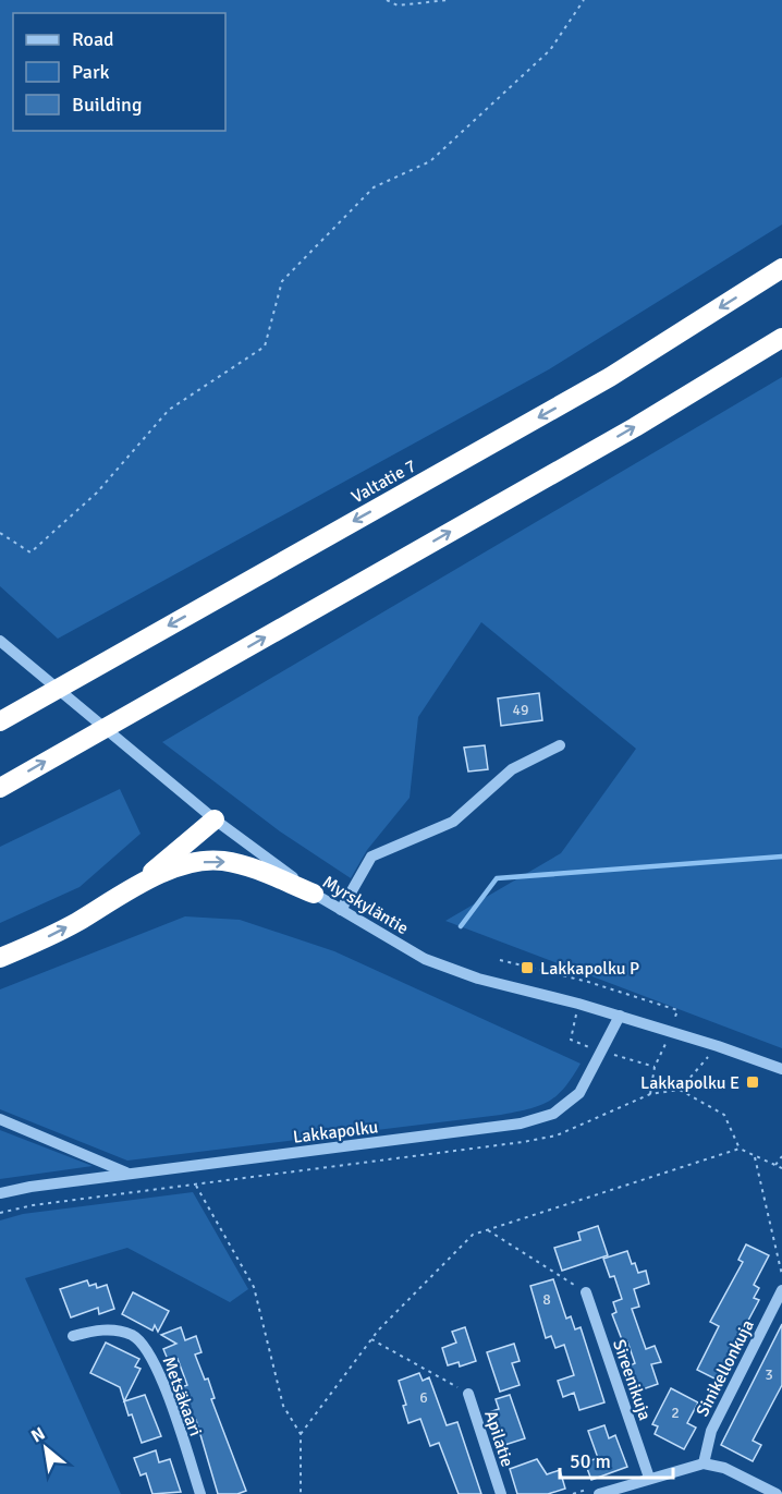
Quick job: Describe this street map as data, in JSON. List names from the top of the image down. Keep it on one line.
{"streets":{"highway":["Valtatie 7"],"street":["Myrskyläntie","Lakkapolku","Sinikellonkuja","Sireenikuja","Metsäkaari","Apilatie"]},"crossings":[["Myrskyläntie","Lakkapolku"]],"places":{"transit":["Lakkapolku P","Lakkapolku E"]},"house_numbers":["49","8","3","6","2"],"legend":["Road","Park","Building"],"scale_bar":"50 m","north":"top left"}
